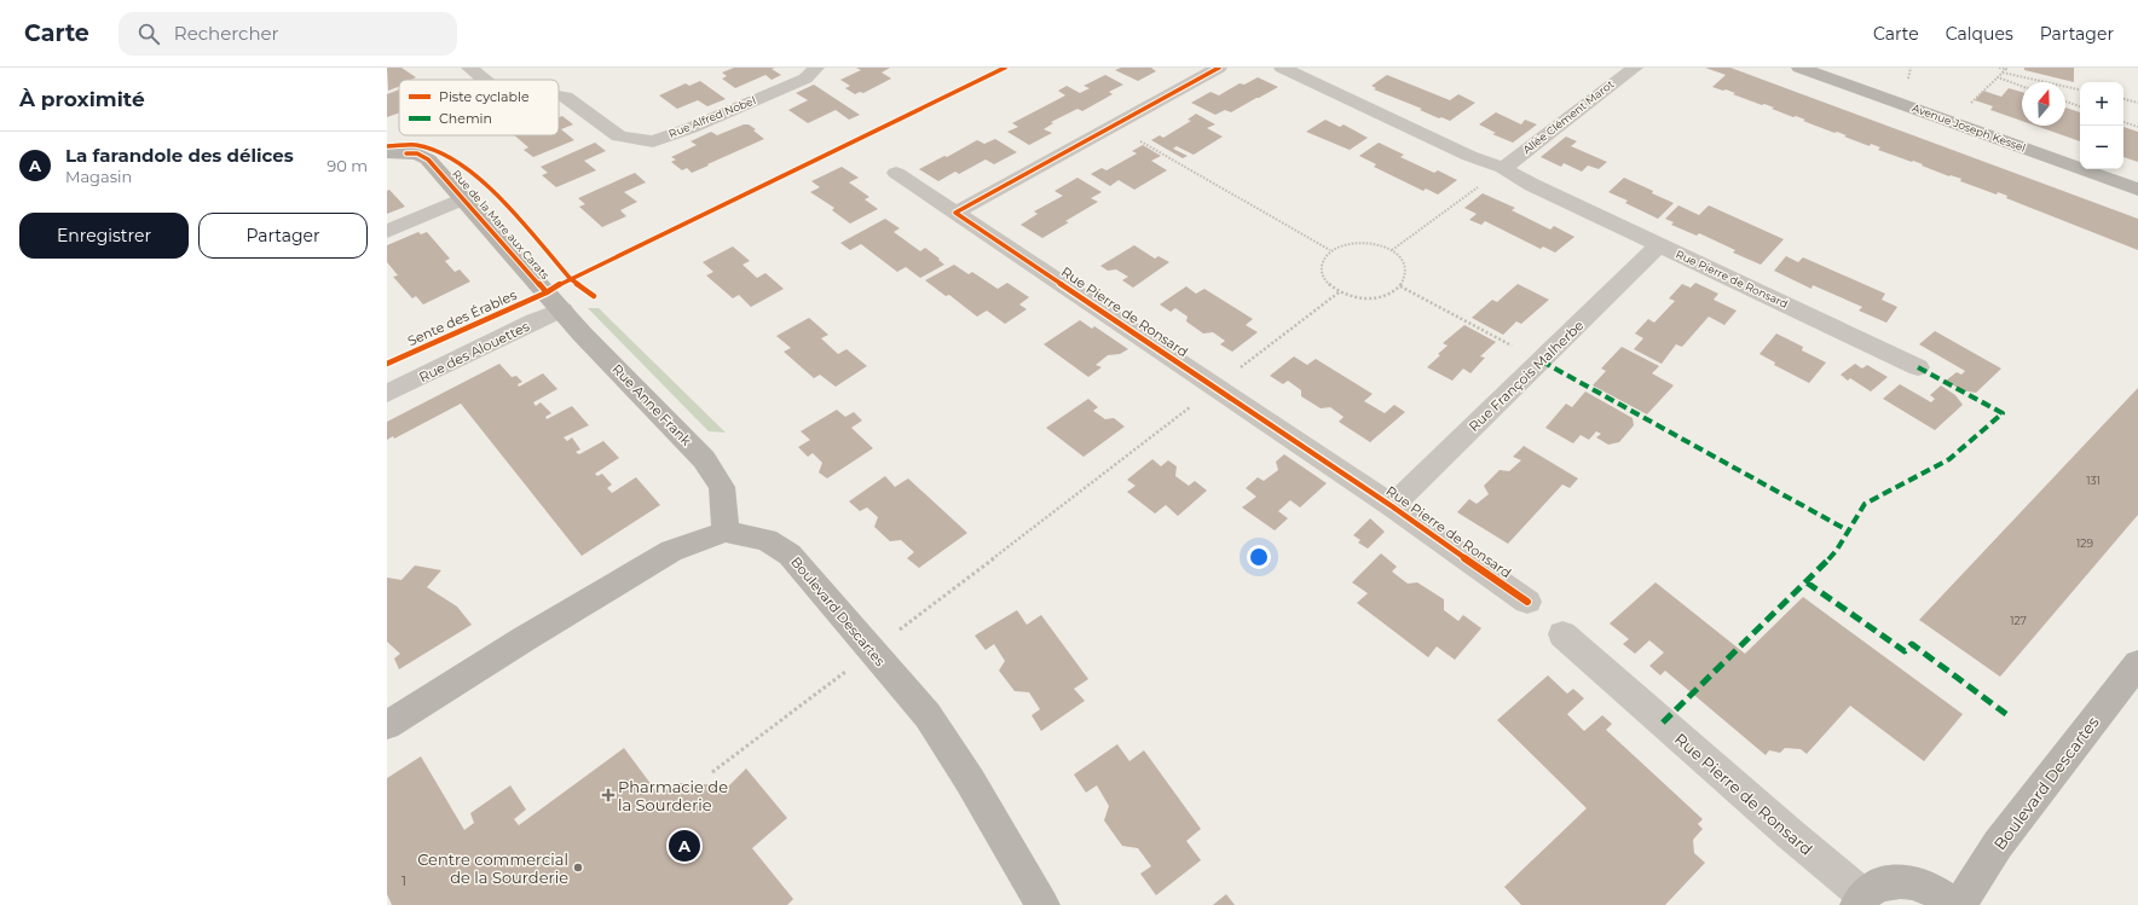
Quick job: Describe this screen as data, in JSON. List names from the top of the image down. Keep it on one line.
{"streets":{"street":["Rue Alfred Nobel","Allée Clément Marot","Avenue Joseph Kessel","Rue de la Mare aux Carats","Rue Pierre de Ronsard","Rue des Alouettes","Rue François Malherbe","Rue Anne Frank","Boulevard Descartes"],"cycle path":["Sente des Érables"]},"crossings":[["Allée Clément Marot","Rue Pierre de Ronsard"],["Rue de la Mare aux Carats","Rue des Alouettes"],["Rue de la Mare aux Carats","Rue Anne Frank"],["Rue Pierre de Ronsard","Rue François Malherbe"],["Rue des Alouettes","Rue Anne Frank"],["Rue Anne Frank","Boulevard Descartes"]],"places":{"health":["Pharmacie de la Sourderie"],"other":["Centre commercial de la Sourderie"]},"house_numbers":["131","129","127","1"],"legend":["Piste cyclable","Chemin"],"north":"top","page":{"header":"Carte","search":"Rechercher","nav":["Carte","Calques","Partager"],"heading":"À proximité","map_buttons":["+","−"],"list":[{"mark":"A","name":"La farandole des délices","note":"Magasin","value":"90 m"}],"buttons":["Enregistrer","Partager"],"pins":"A"}}
